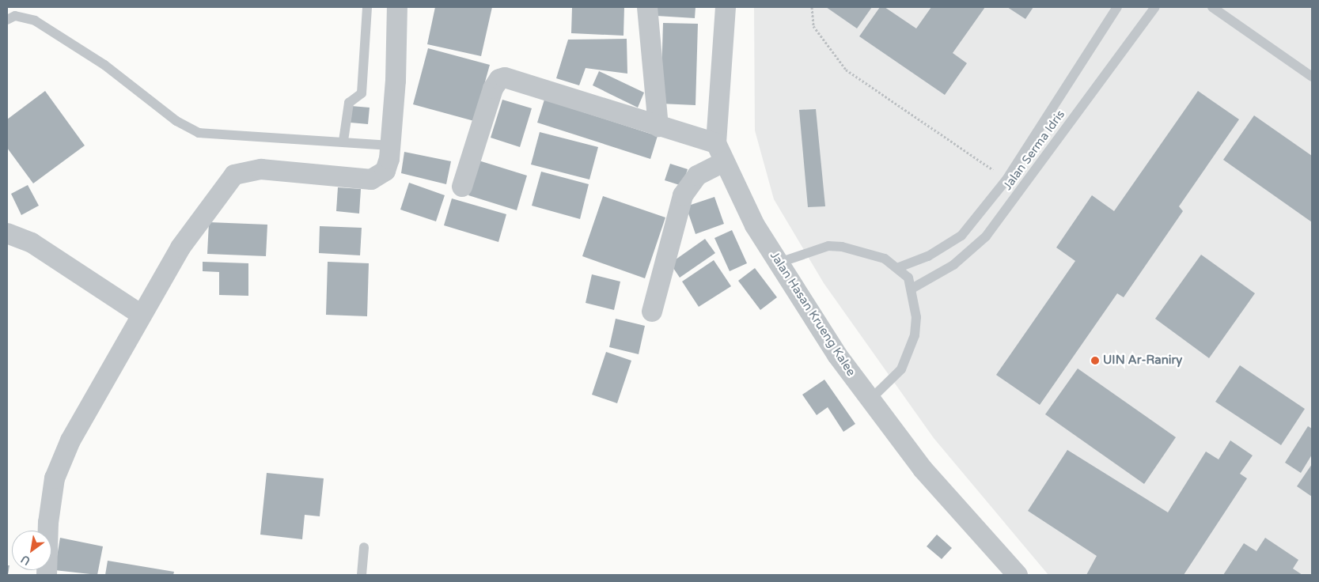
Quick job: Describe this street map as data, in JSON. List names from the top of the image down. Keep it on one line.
{"streets":{"street":["Jalan Hasan Krueng Kalee"],"lane":["Jalan Serma Idris"]},"places":["UIN Ar-Raniry"],"north":"bottom left"}
